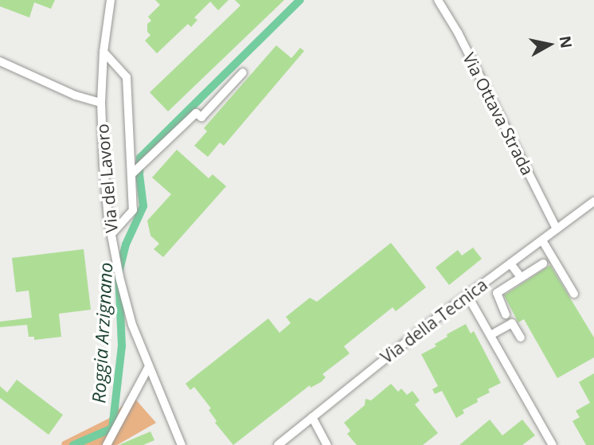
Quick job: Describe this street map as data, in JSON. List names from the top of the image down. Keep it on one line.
{"streets":{"street":["Via Ottava Strada","Via del Lavoro","Via della Tecnica"]},"crossings":[["Via Ottava Strada","Via della Tecnica"]],"water":["Roggia Arzignano"],"north":"right"}
